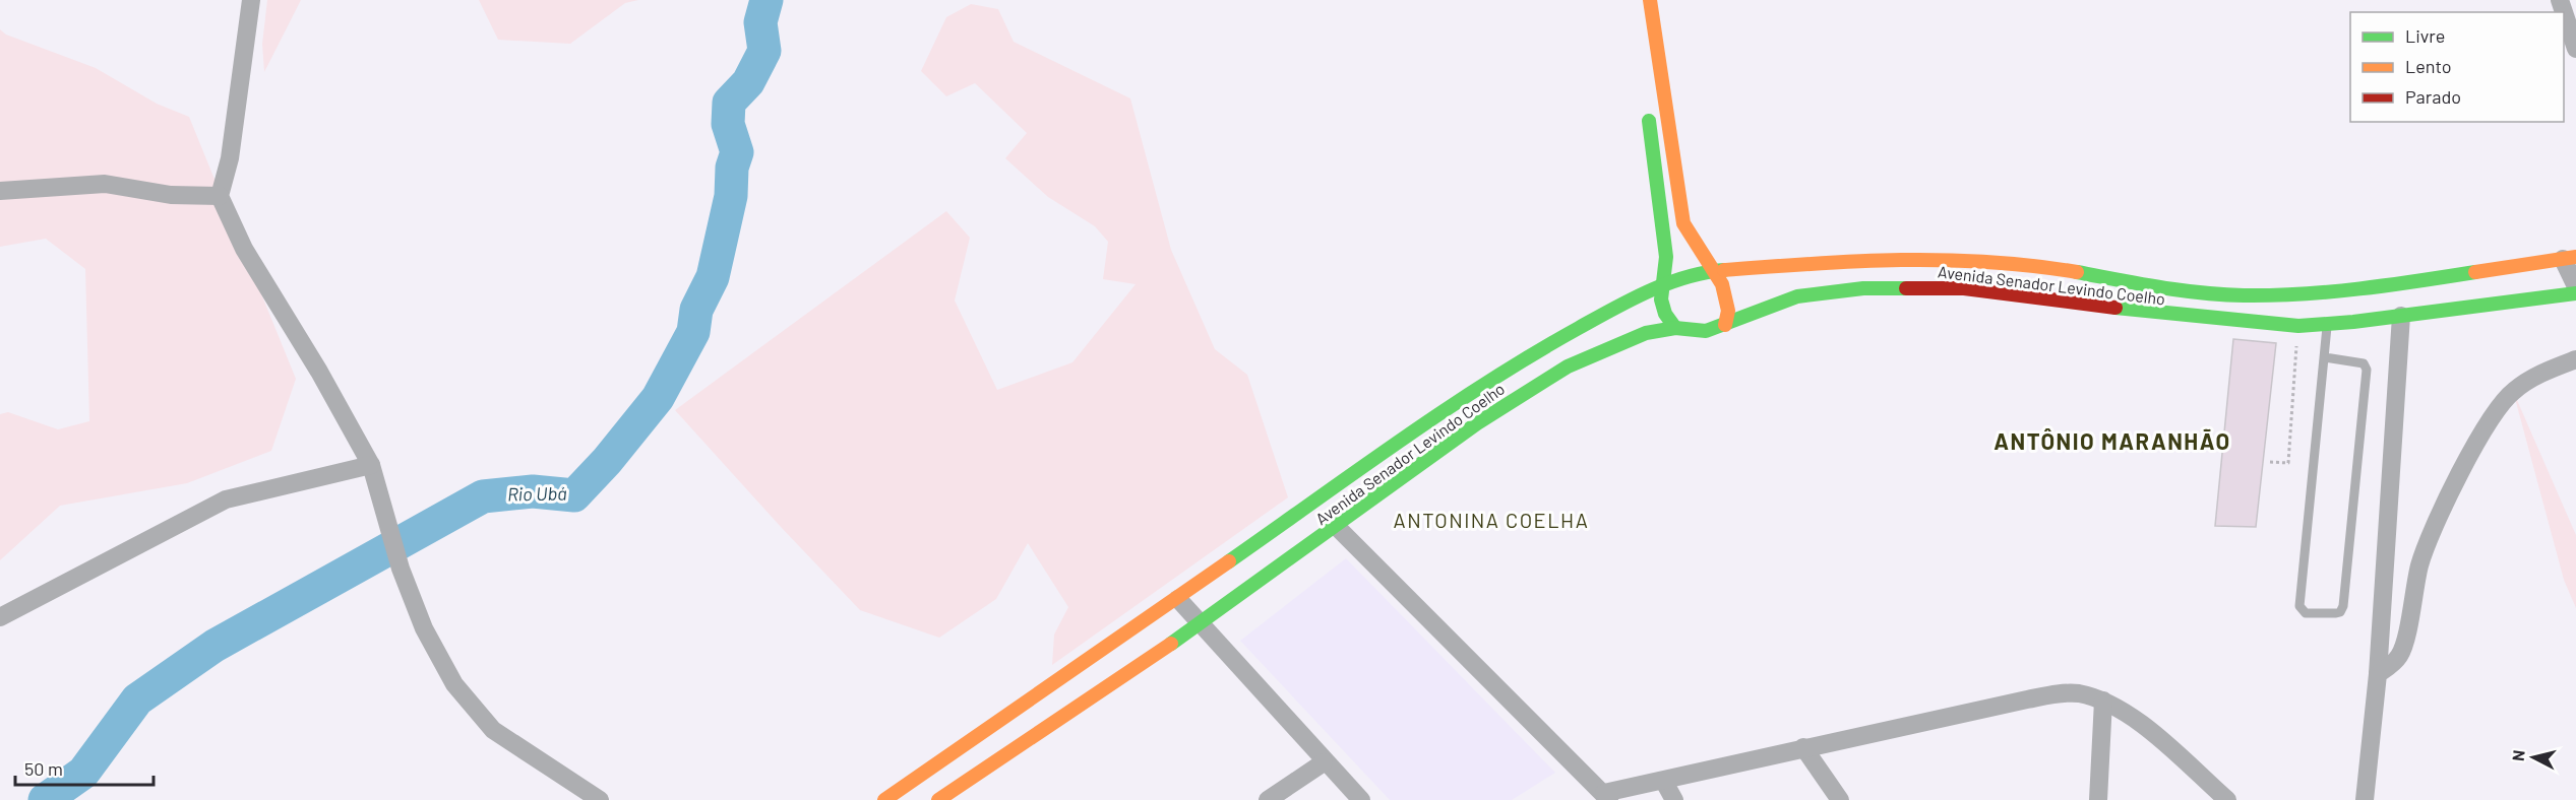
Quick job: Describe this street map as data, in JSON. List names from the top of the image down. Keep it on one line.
{"streets":{"street":["Avenida Senador Levindo Coelho"]},"districts":["ANTÔNIO MARANHÃO","ANTONINA COELHA"],"water":["Rio Ubá"],"legend":["Livre","Lento","Parado"],"scale_bar":"50 m","north":"left"}
